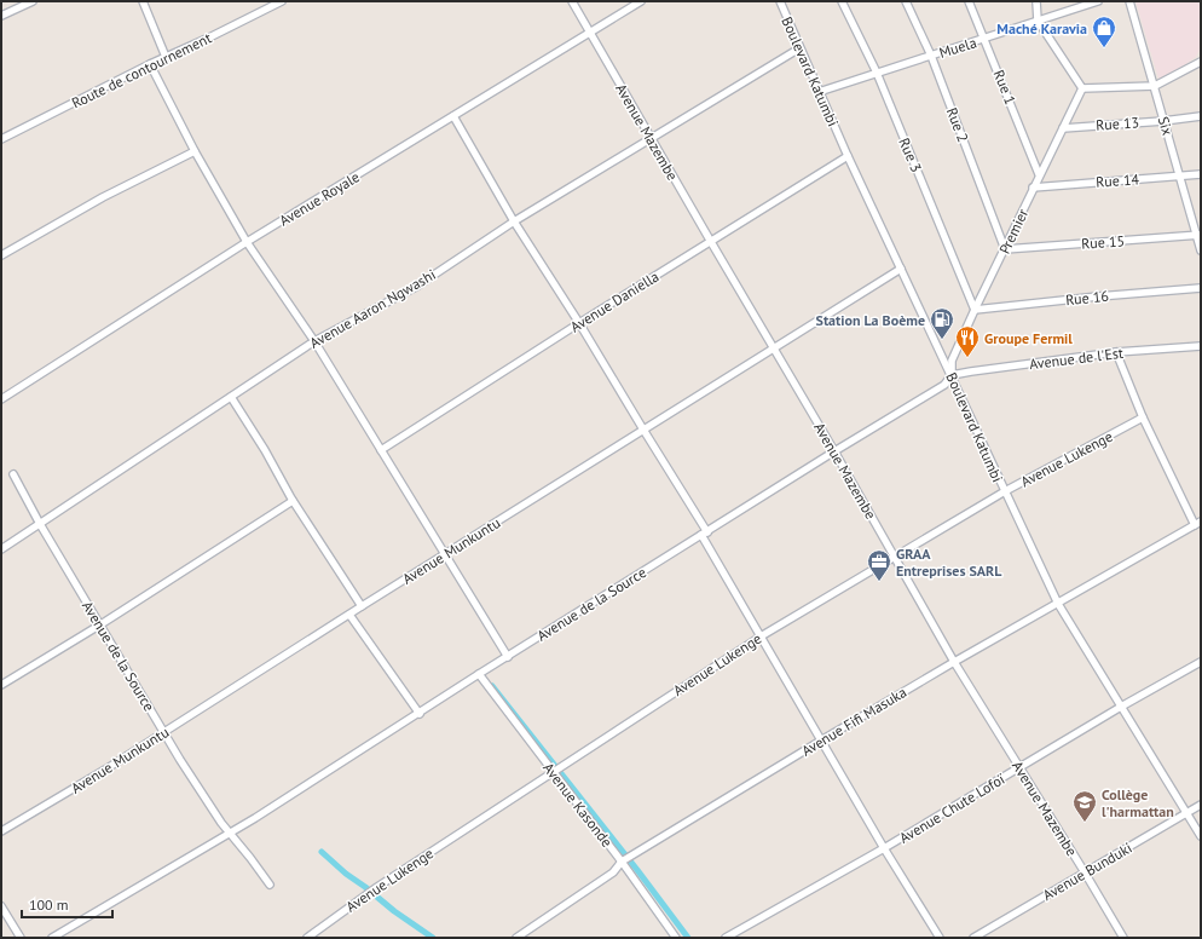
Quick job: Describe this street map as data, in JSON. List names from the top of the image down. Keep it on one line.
{"streets":{"street":["Muela","Route de contournement","Boulevard Katumbi","Rue 1","Rue 13","Rue 2","Six","Avenue Mazembe","Rue 3","Rue 14","Avenue Royale","Premier","Rue 15","Rue 16","Avenue Daniella","Avenue Aaron Ngwashi","Avenue de l'Est","Avenue Lukenge","Avenue Munkuntu","Avenue de la Source","Avenue Fifi Masuka","Avenue Kasonde","Avenue Chute Lofoï","Avenue Bunduki"]},"crossings":[["Muela","Boulevard Katumbi"],["Muela","Rue 1"],["Muela","Rue 2"],["Muela","Rue 3"],["Boulevard Katumbi","Premier"],["Boulevard Katumbi","Avenue Daniella"],["Boulevard Katumbi","Avenue Aaron Ngwashi"],["Boulevard Katumbi","Avenue de l'Est"],["Boulevard Katumbi","Avenue Lukenge"],["Boulevard Katumbi","Avenue Munkuntu"],["Boulevard Katumbi","Avenue de la Source"],["Boulevard Katumbi","Avenue Fifi Masuka"],["Boulevard Katumbi","Avenue Chute Lofoï"],["Boulevard Katumbi","Avenue Bunduki"],["Rue 1","Premier"],["Rue 13","Six"],["Rue 13","Premier"],["Rue 2","Premier"],["Rue 2","Rue 15"],["Six","Rue 14"],["Six","Rue 15"],["Avenue Mazembe","Avenue Royale"],["Avenue Mazembe","Avenue Daniella"],["Avenue Mazembe","Avenue Aaron Ngwashi"],["Avenue Mazembe","Avenue Lukenge"],["Avenue Mazembe","Avenue Munkuntu"],["Avenue Mazembe","Avenue de la Source"],["Avenue Mazembe","Avenue Fifi Masuka"],["Avenue Mazembe","Avenue Chute Lofoï"],["Avenue Mazembe","Avenue Bunduki"],["Rue 3","Premier"],["Rue 3","Rue 16"],["Rue 14","Premier"],["Premier","Rue 15"],["Premier","Rue 16"],["Premier","Avenue de l'Est"],["Premier","Avenue de la Source"],["Avenue Aaron Ngwashi","Avenue de la Source"],["Avenue de l'Est","Avenue de la Source"],["Avenue Lukenge","Avenue Kasonde"],["Avenue Munkuntu","Avenue de la Source"],["Avenue de la Source","Avenue Kasonde"],["Avenue Fifi Masuka","Avenue Kasonde"]],"places":{"shop":["Maché Karavia"],"fuel station":["Station La Boème"],"restaurant":["Groupe Fermil"],"office":["GRAA Entreprises SARL"],"school or university":["Collège l'harmattan"]},"scale_bar":"100 m"}
